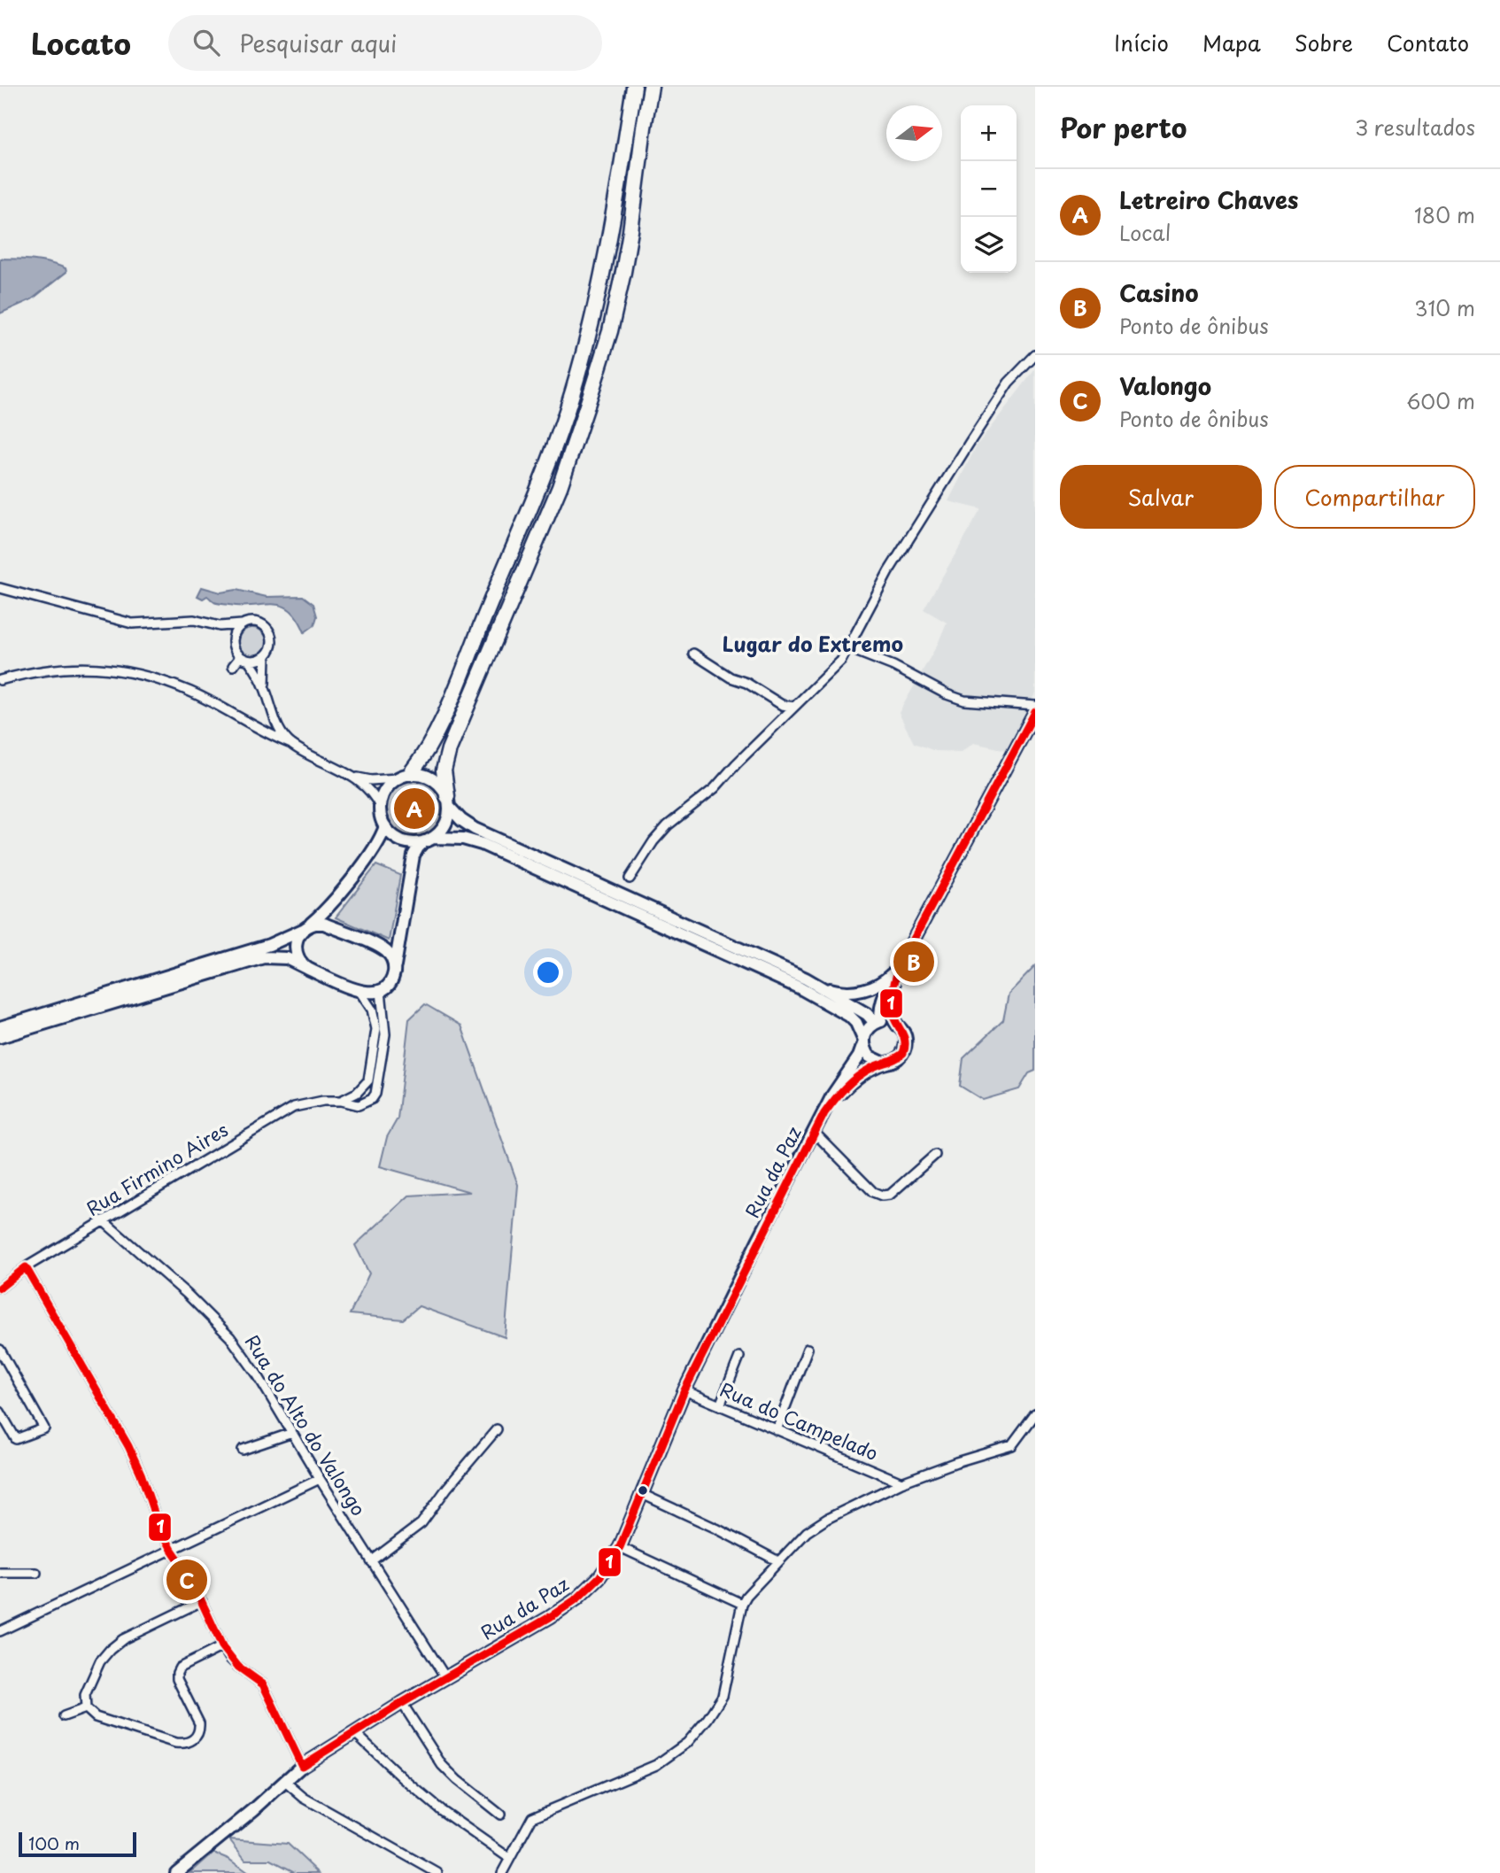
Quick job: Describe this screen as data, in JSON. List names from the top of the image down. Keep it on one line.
{"streets":{"main road":["Rua da Paz"],"street":["Rua Firmino Aires","Rua do Campelado","Rua do Alto do Valongo"]},"crossings":[["Rua Firmino Aires","Rua do Alto do Valongo"],["Rua da Paz","Rua do Campelado"],["Rua da Paz","Rua do Alto do Valongo"]],"districts":["Lugar do Extremo"],"lines":["transit line 1"],"scale_bar":"100 m","north":"right","page":{"header":"Locato","search":"Pesquisar aqui","nav":["Início","Mapa","Sobre","Contato"],"heading":["Por perto","3 resultados"],"map_buttons":["+","−"],"list":[{"mark":"A","name":"Letreiro Chaves","note":"Local","value":"180 m"},{"mark":"B","name":"Casino","note":"Ponto de ônibus","value":"310 m"},{"mark":"C","name":"Valongo","note":"Ponto de ônibus","value":"600 m"}],"buttons":["Salvar","Compartilhar"],"pins":["A","B","C"],"scale":"100 m"}}
